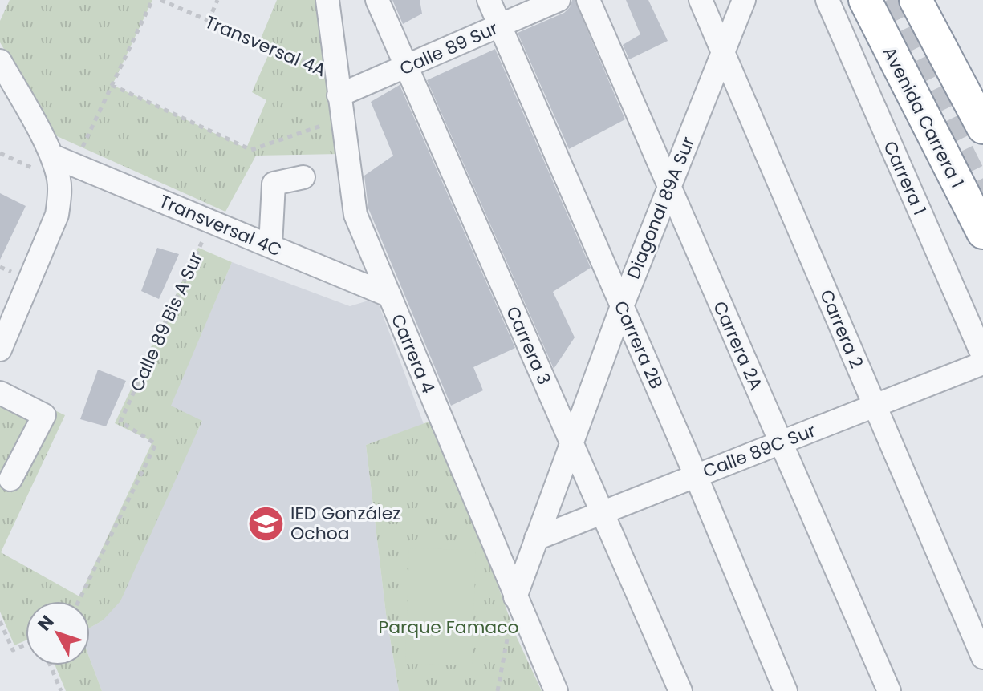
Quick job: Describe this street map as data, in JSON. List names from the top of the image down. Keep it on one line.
{"streets":{"highway":["Avenida Carrera 1"],"street":["Calle 89 Sur","Carrera 1","Diagonal 89A Sur","Transversal 4C","Carrera 2","Carrera 2B","Carrera 3","Carrera 2A","Carrera 4","Calle 89C Sur"],"path":["Transversal 4A","Calle 89 Bis A Sur"]},"crossings":[["Transversal 4A","Calle 89 Sur"],["Transversal 4A","Carrera 4"],["Calle 89 Sur","Carrera 2B"],["Calle 89 Sur","Carrera 3"],["Calle 89 Sur","Carrera 4"],["Diagonal 89A Sur","Carrera 2"],["Diagonal 89A Sur","Carrera 2B"],["Diagonal 89A Sur","Carrera 3"],["Diagonal 89A Sur","Carrera 2A"],["Diagonal 89A Sur","Carrera 4"],["Diagonal 89A Sur","Calle 89C Sur"],["Transversal 4C","Calle 89 Bis A Sur"],["Transversal 4C","Carrera 4"],["Carrera 2","Calle 89C Sur"],["Carrera 2B","Calle 89C Sur"],["Carrera 3","Calle 89C Sur"],["Carrera 2A","Calle 89C Sur"]],"parks":["Parque Famaco"],"places":{"school or university":["IED González Ochoa"]},"north":"top left"}
